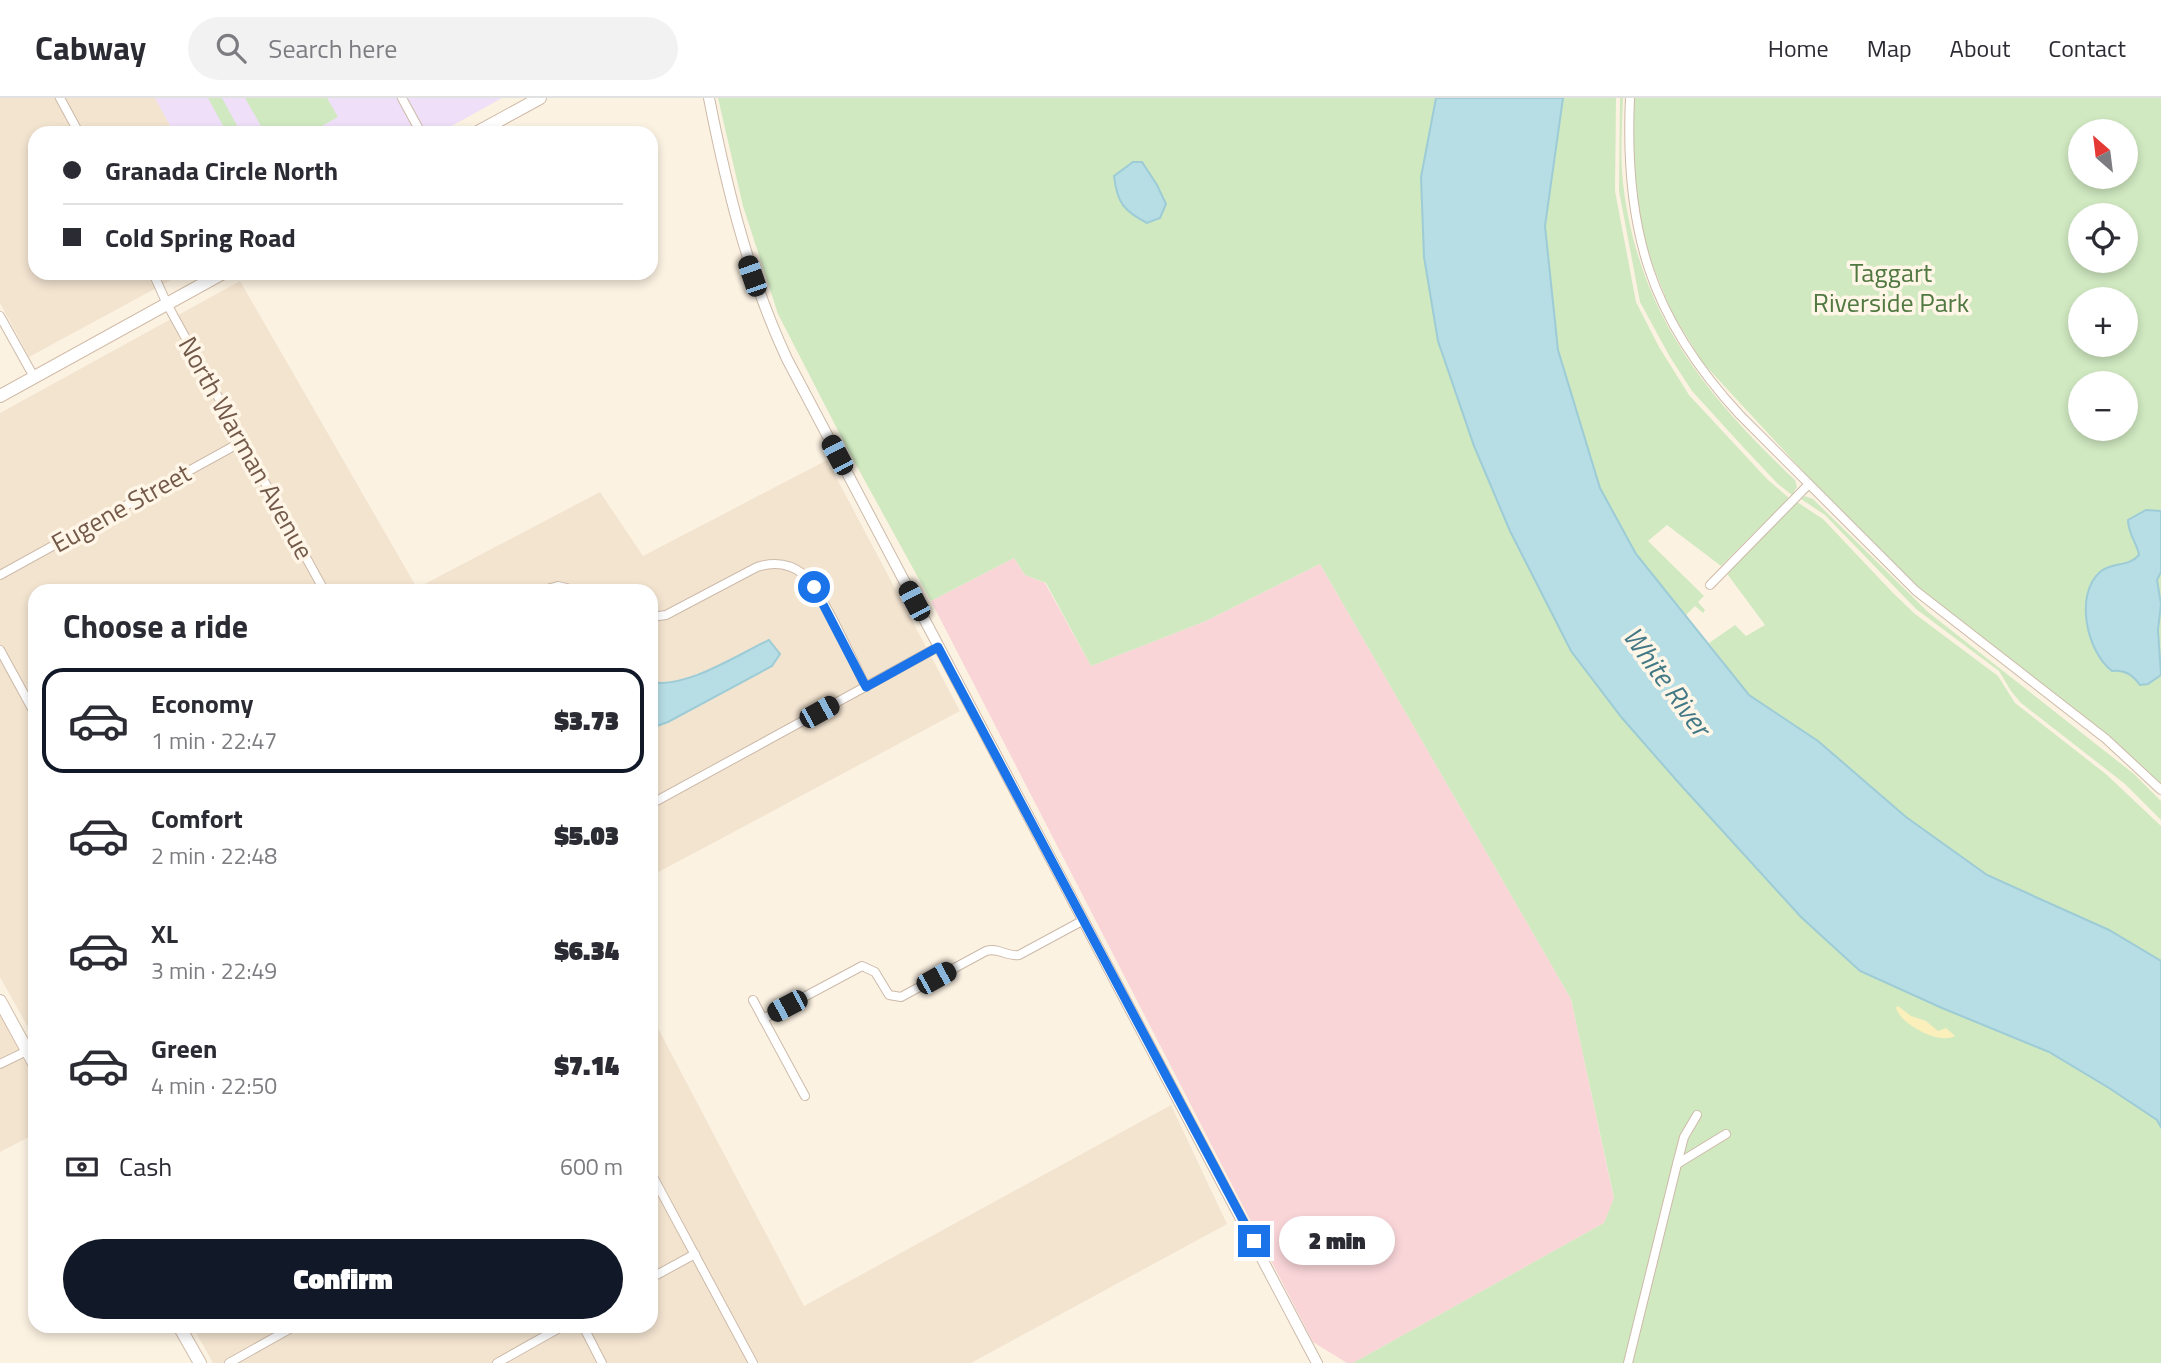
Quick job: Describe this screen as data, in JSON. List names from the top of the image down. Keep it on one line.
{"streets":{"street":["North Warman Avenue","Eugene Street"]},"crossings":[["North Warman Avenue","Eugene Street"]],"water":["White River"],"parks":["Taggart Riverside Park"],"north":"top left","page":{"header":"Cabway","search":"Search here","nav":["Home","Map","About","Contact"],"map_buttons":["+","−"],"banner":["Granada Circle North","Cold Spring Road"],"heading":"Choose a ride","list":[{"name":"Economy","note":"1 min · 22:47","value":"$3.73"},{"name":"Comfort","note":"2 min · 22:48","value":"$5.03"},{"name":"XL","note":"3 min · 22:49","value":"$6.34"},{"name":"Green","note":"4 min · 22:50","value":"$7.14"}],"pay":["Cash","600 m"],"bubble":"2 min","buttons":"Confirm"}}
